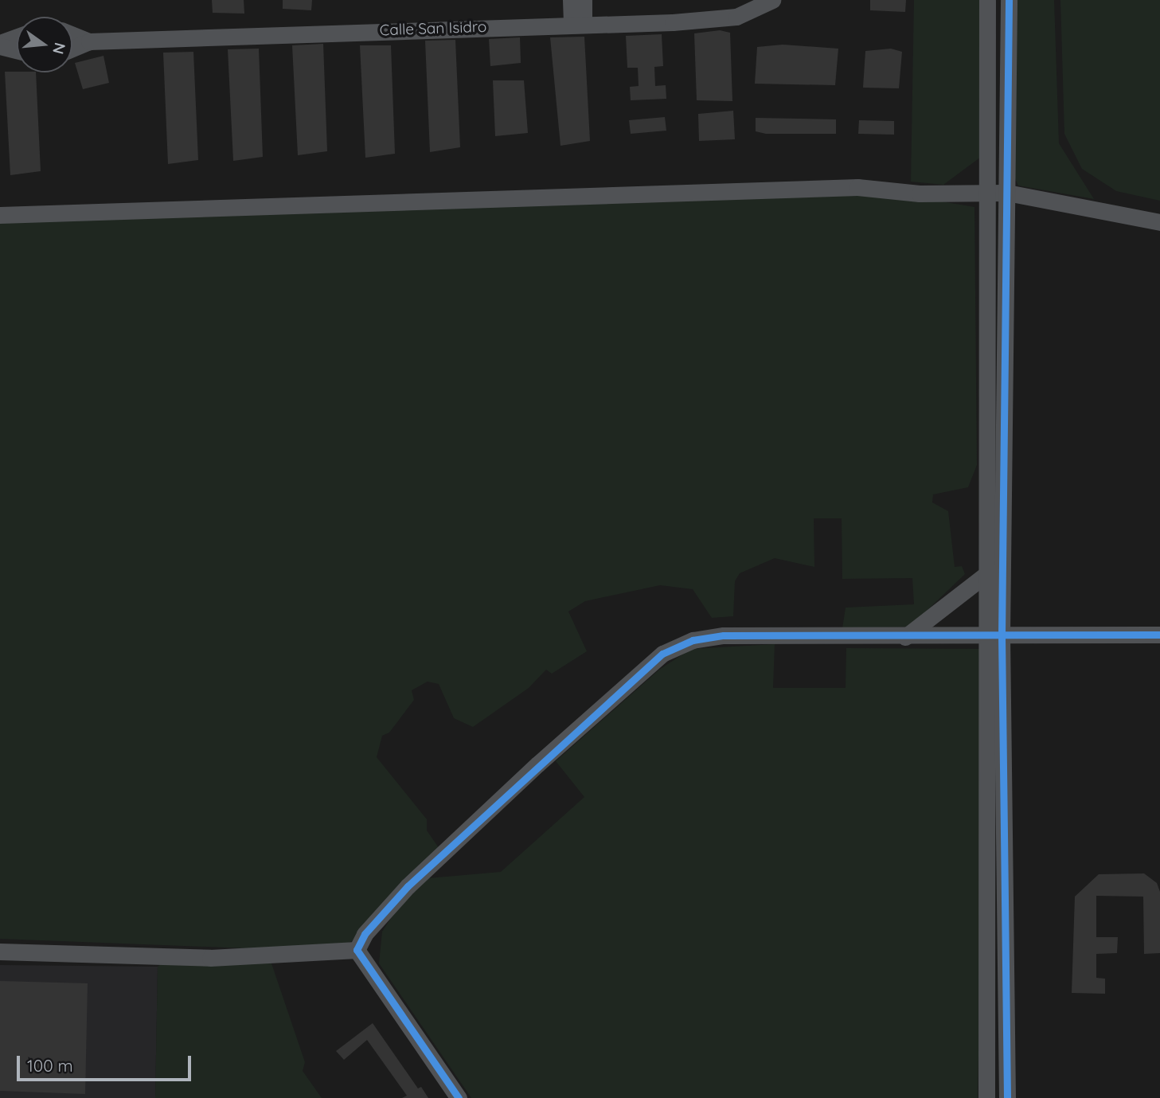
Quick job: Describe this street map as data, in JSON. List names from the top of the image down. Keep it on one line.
{"streets":{"street":["Calle San Isidro"]},"scale_bar":"100 m","north":"right"}
